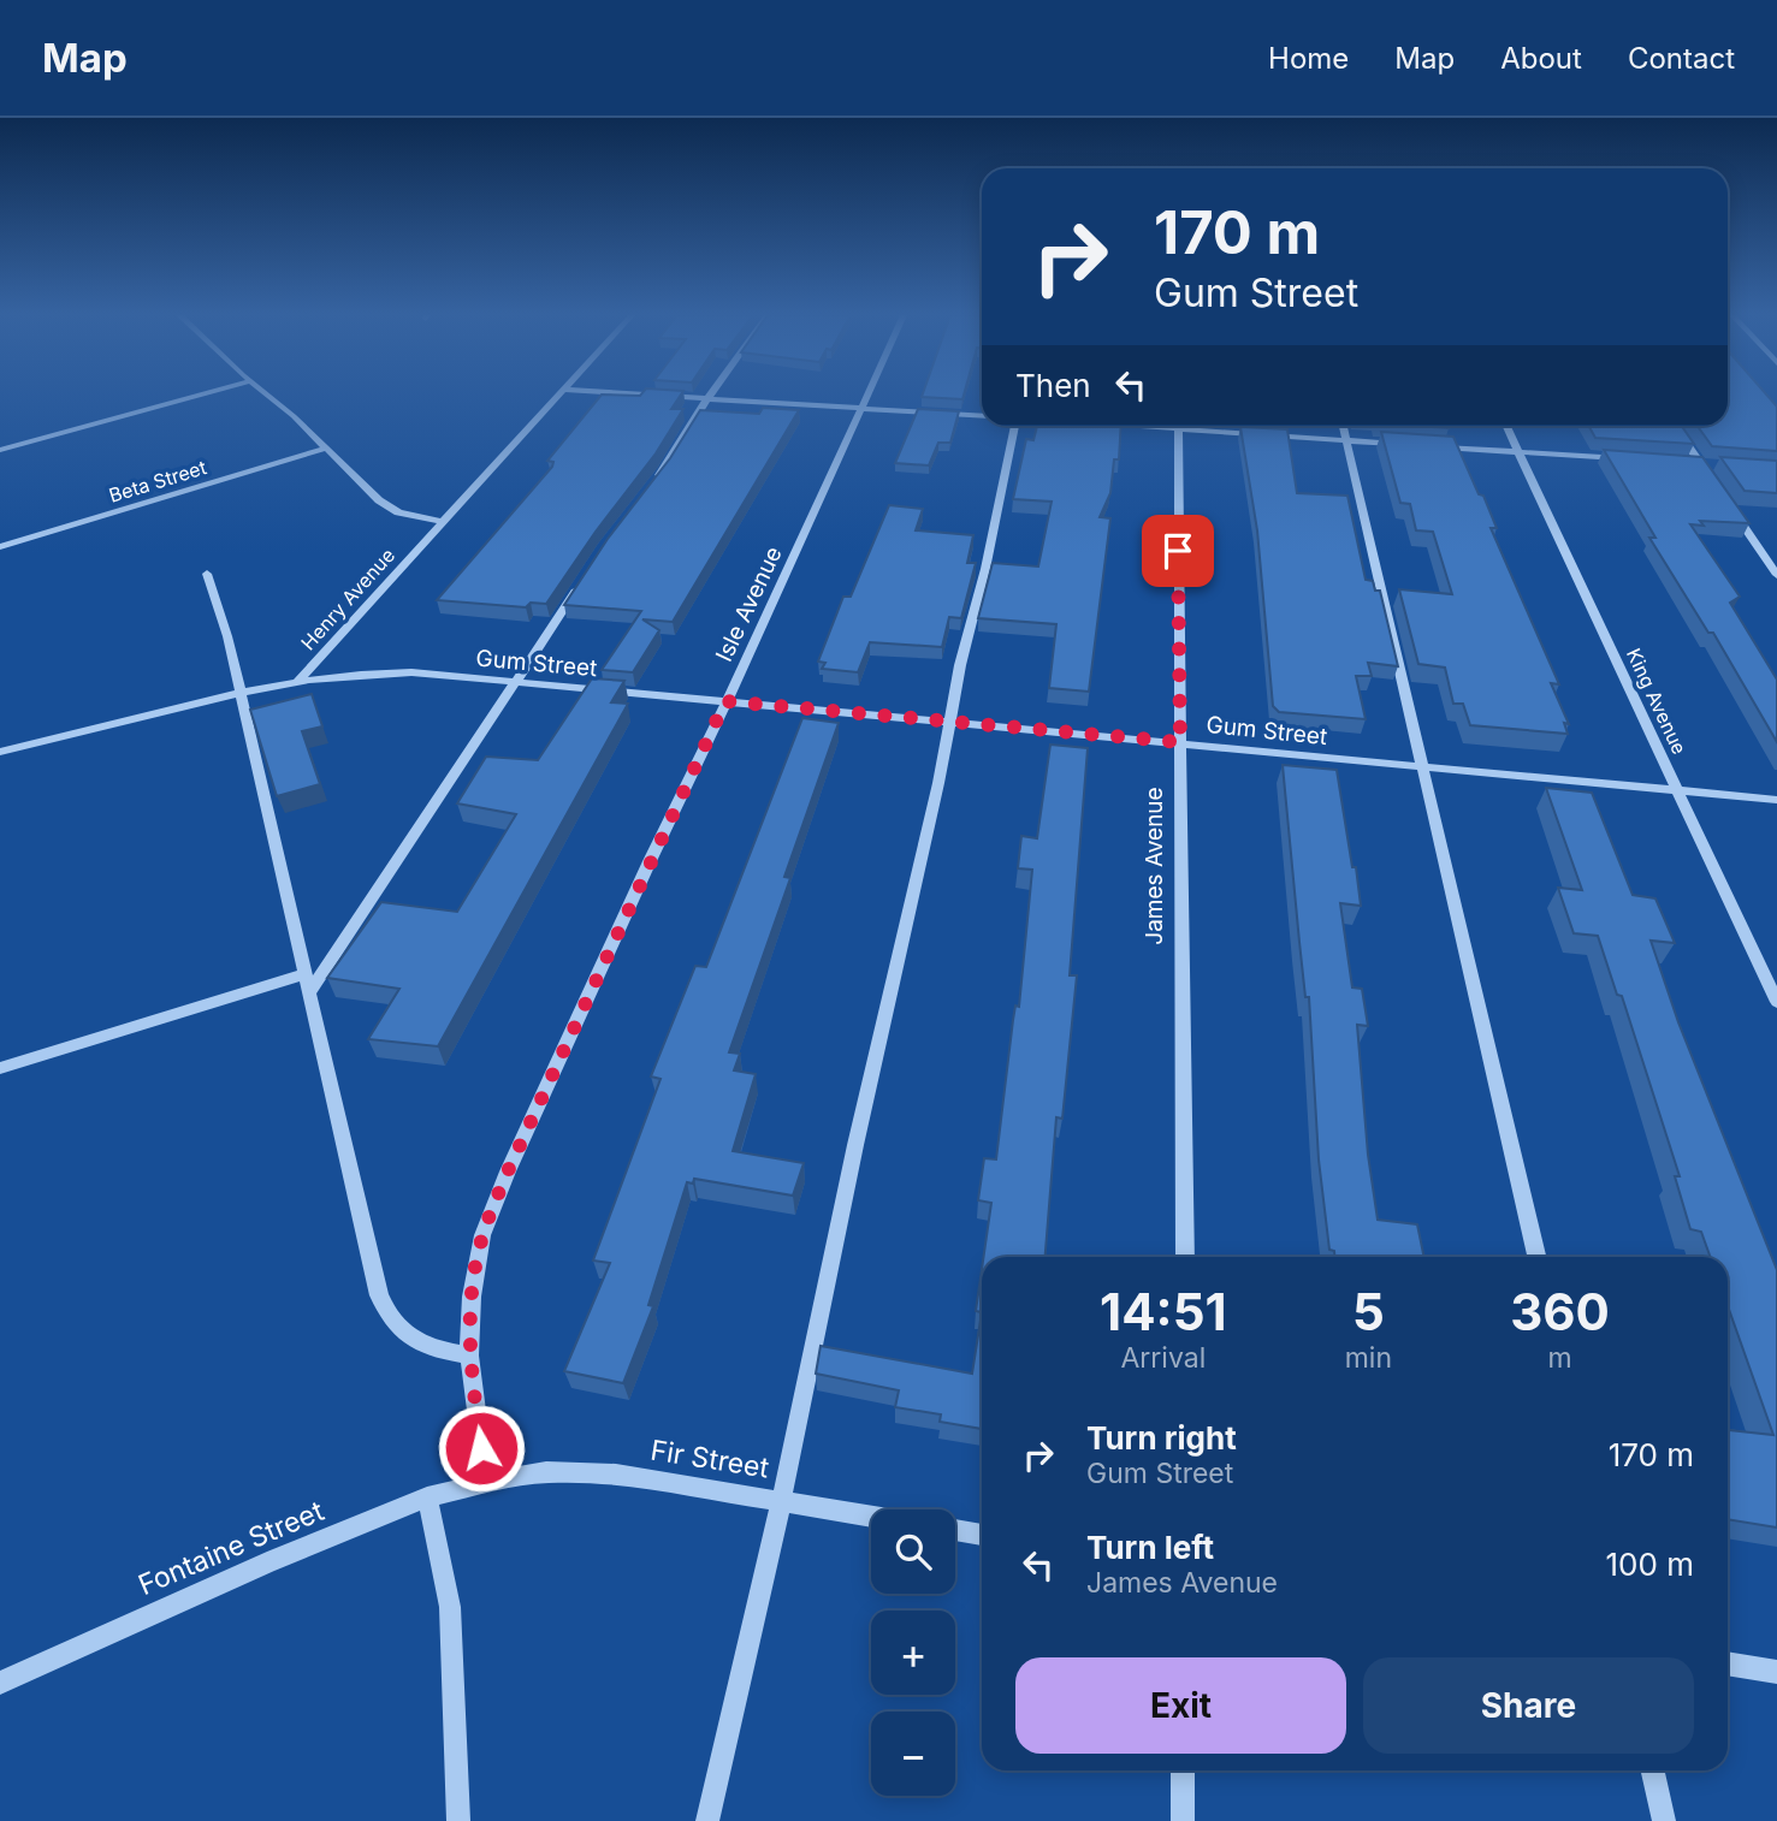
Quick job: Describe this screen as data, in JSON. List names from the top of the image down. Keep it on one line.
{"streets":{"street":["Beta Street","Henry Avenue","Isle Avenue","Gum Street","King Avenue","James Avenue","Fir Street","Fontaine Street"]},"crossings":[["Henry Avenue","Gum Street"],["Isle Avenue","Gum Street"],["Isle Avenue","Fir Street"],["Isle Avenue","Fontaine Street"],["Gum Street","King Avenue"],["Gum Street","James Avenue"],["Fir Street","Fontaine Street"]],"page":{"header":"Map","nav":["Home","Map","About","Contact"],"turn":["170 m","Gum Street"],"then":"Then","eta":["14:51","Arrival","5","min","360","m"],"list":[{"name":"Turn right","note":"Gum Street","value":"170 m"},{"name":"Turn left","note":"James Avenue","value":"100 m"}],"map_buttons":["+","−"],"buttons":["Exit","Share"]}}
